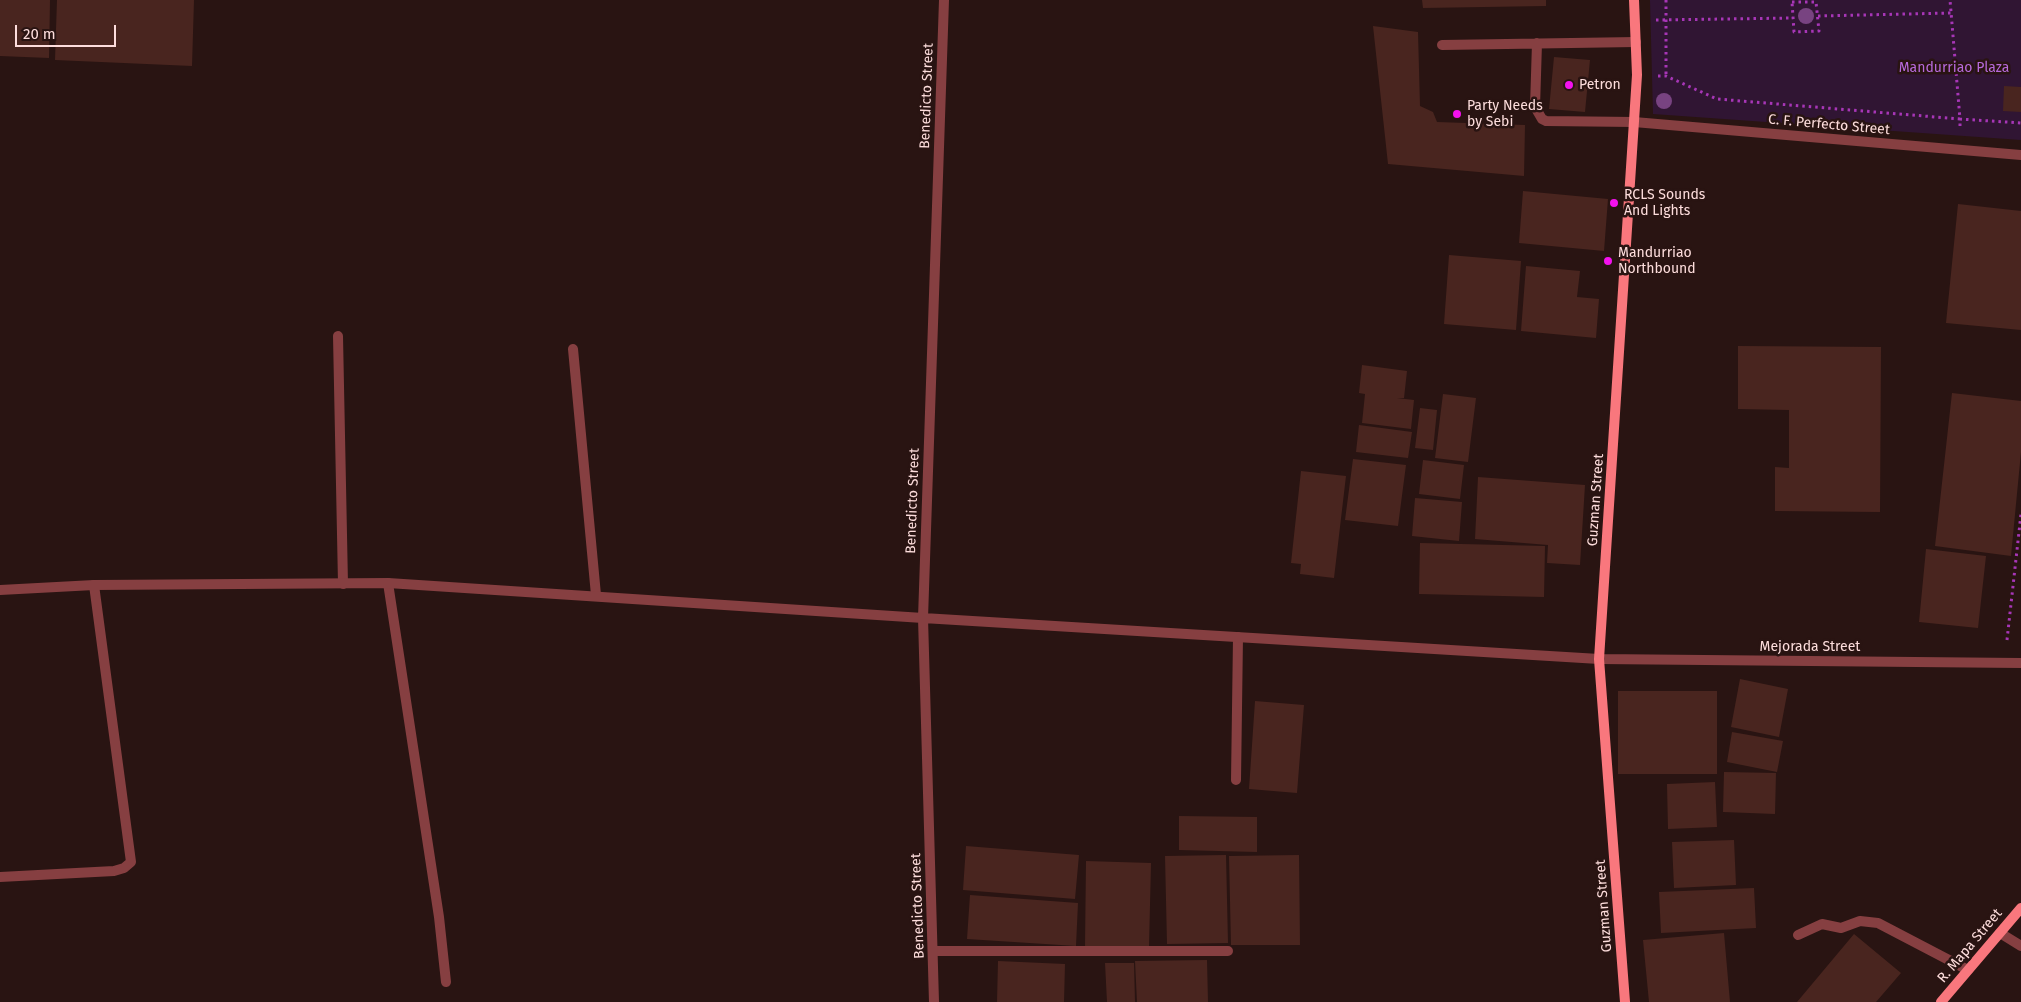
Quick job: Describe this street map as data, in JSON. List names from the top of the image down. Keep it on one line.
{"streets":{"main road":["Guzman Street","R. Mapa Street"],"street":["Benedicto Street","C. F. Perfecto Street","Mejorada Street"]},"crossings":[["Benedicto Street","Mejorada Street"],["C. F. Perfecto Street","Guzman Street"],["Guzman Street","Mejorada Street"]],"parks":["Mandurriao Plaza"],"places":["Petron","Party Needs by Sebi","RCLS Sounds And Lights","Mandurriao Northbound"],"scale_bar":"20 m"}
